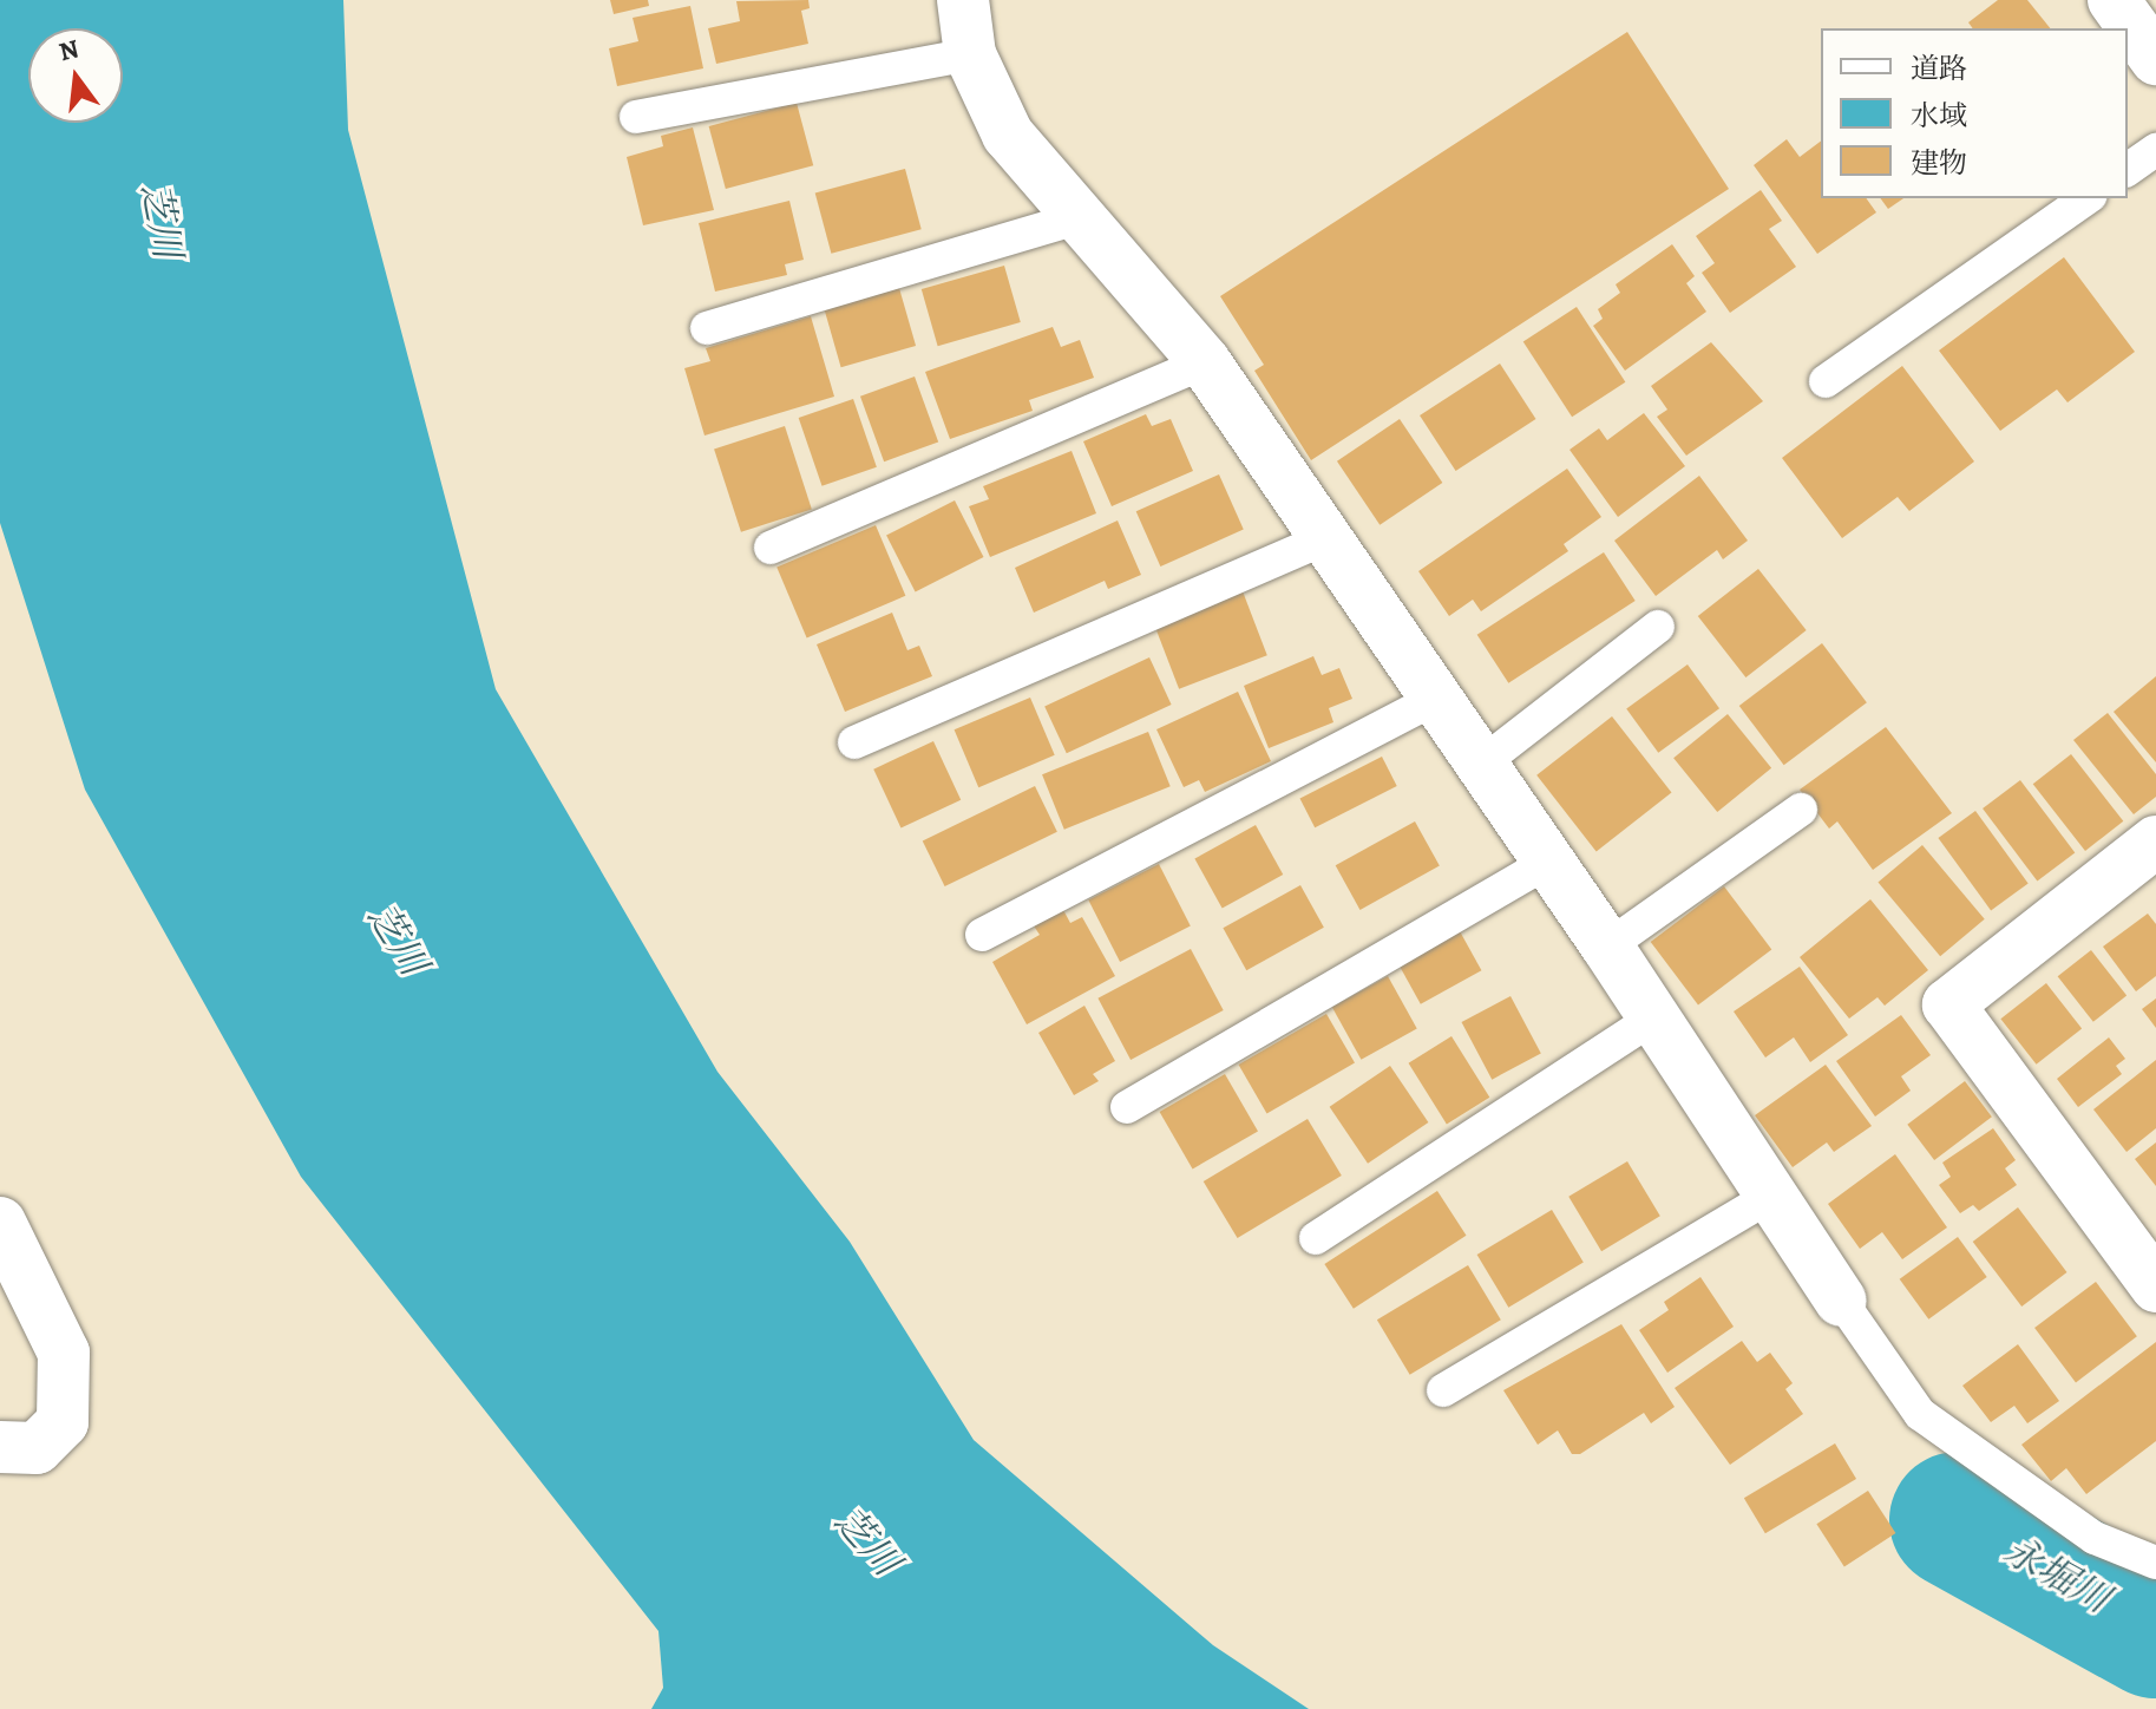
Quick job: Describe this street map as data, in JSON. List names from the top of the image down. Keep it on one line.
{"water":["芝川","永堀川"],"legend":["道路","水域","建物"],"north":"top"}
